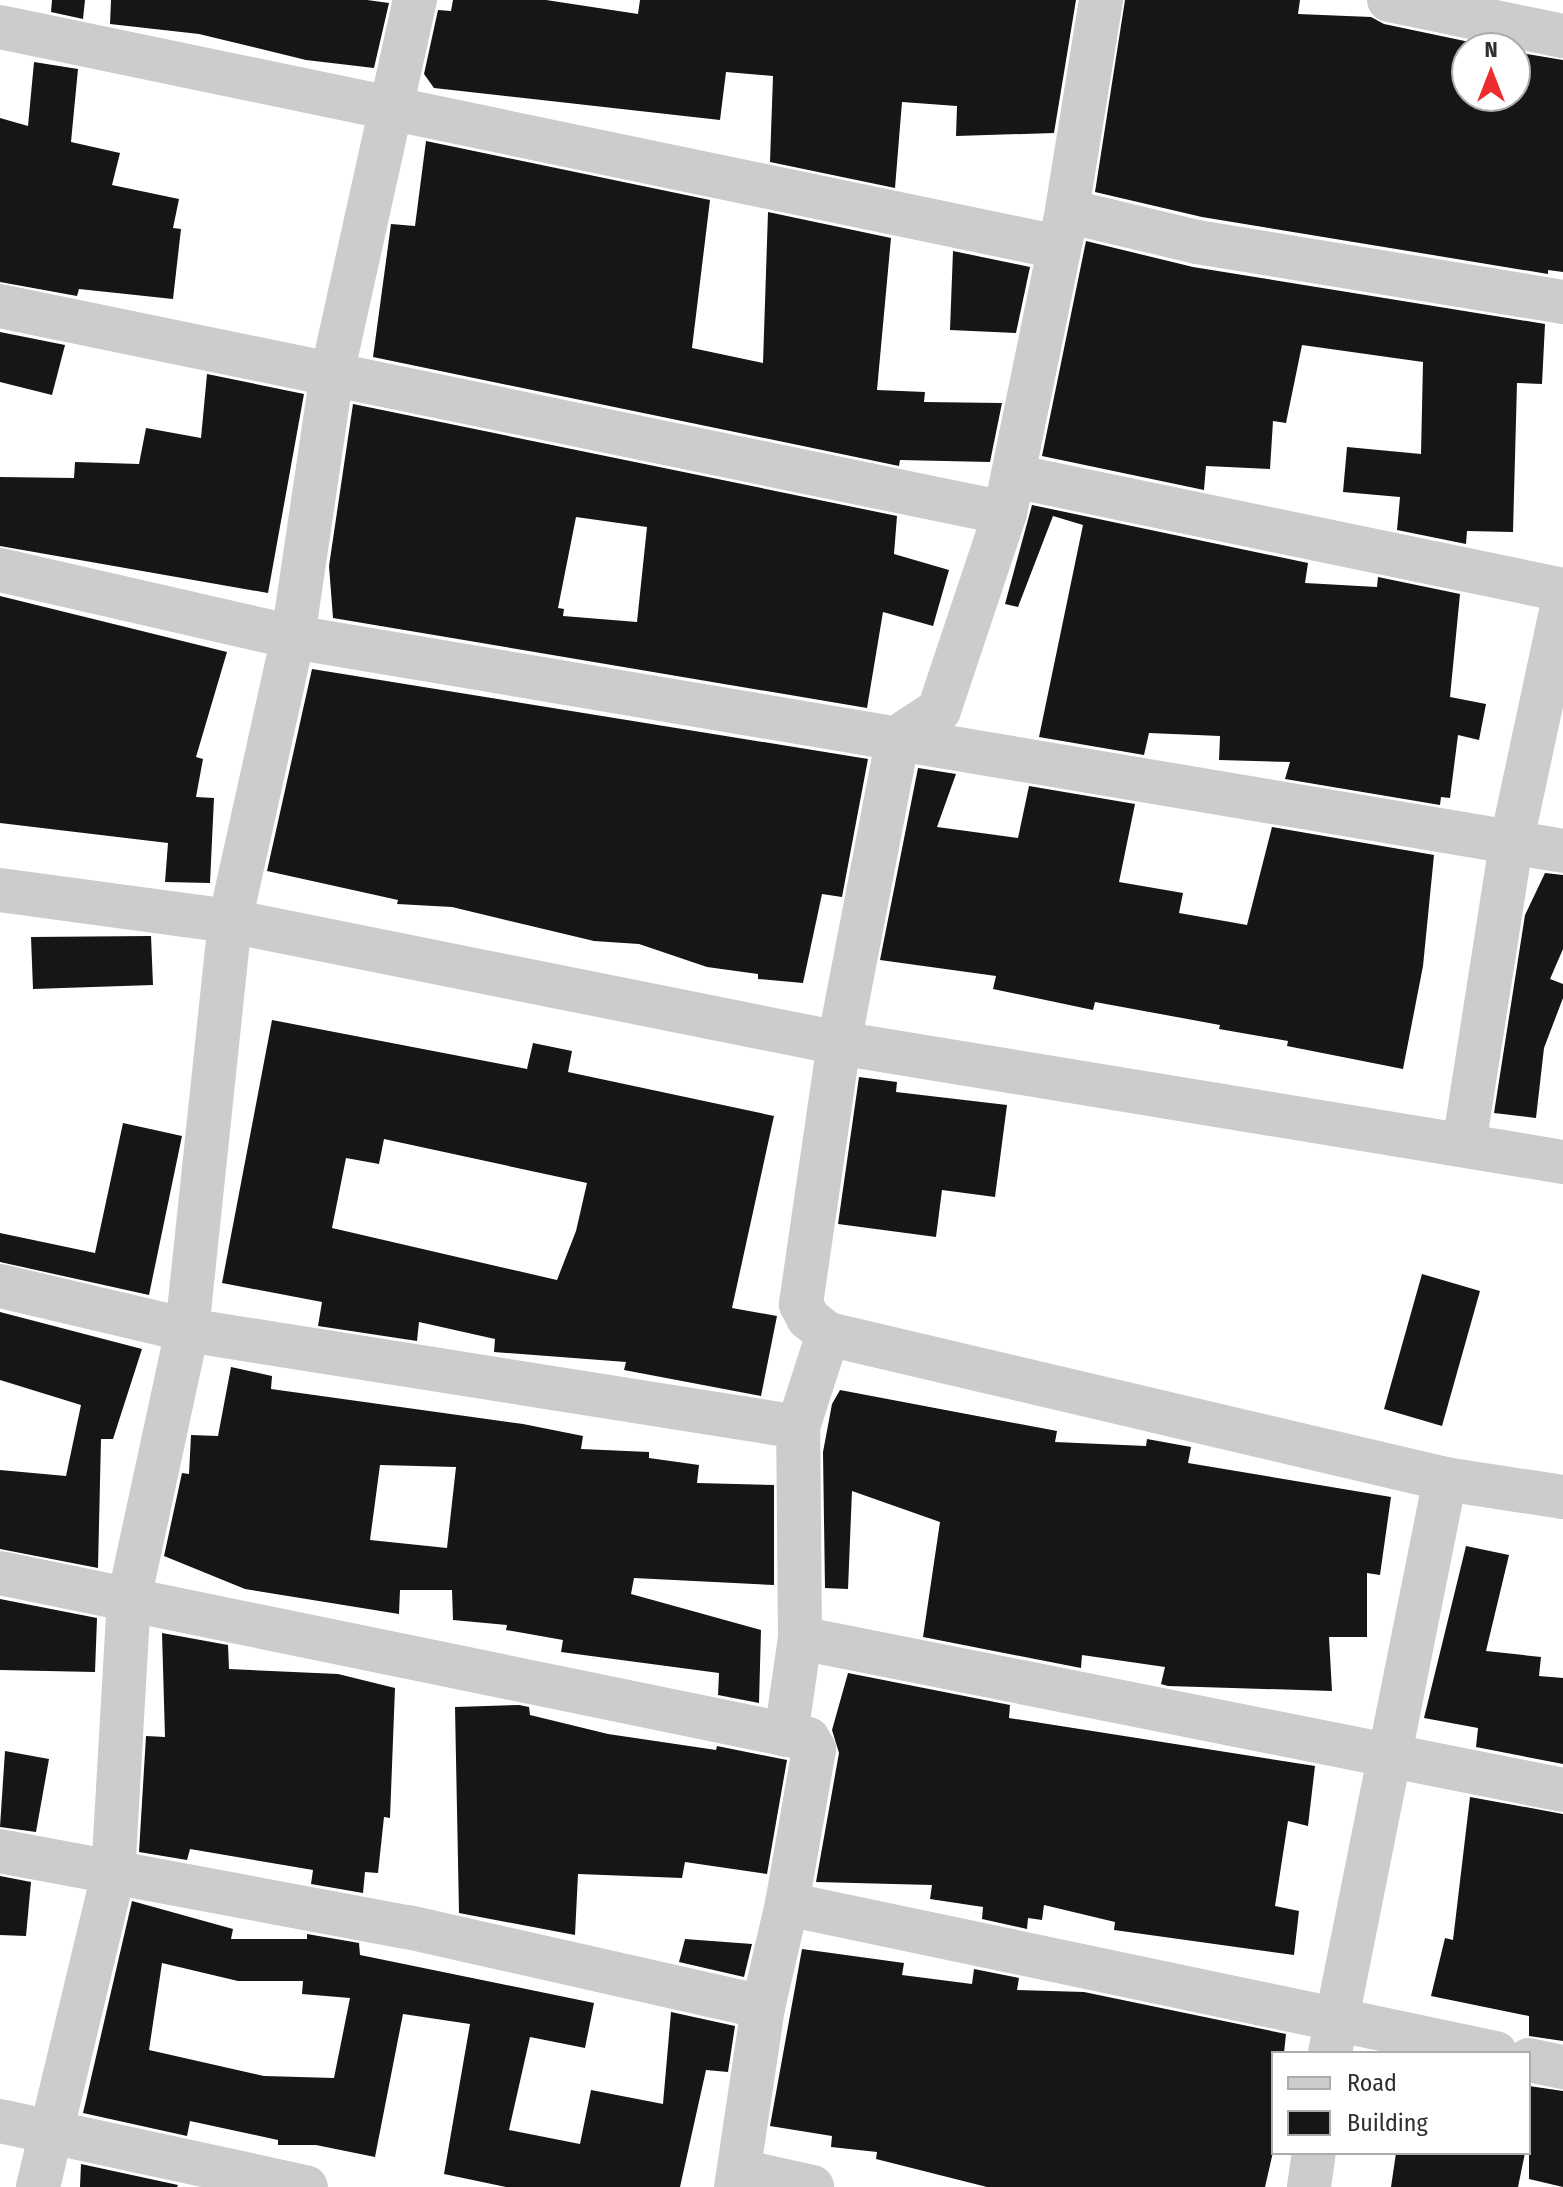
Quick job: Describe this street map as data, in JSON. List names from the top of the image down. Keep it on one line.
{"legend":["Road","Building"],"north":"top"}
